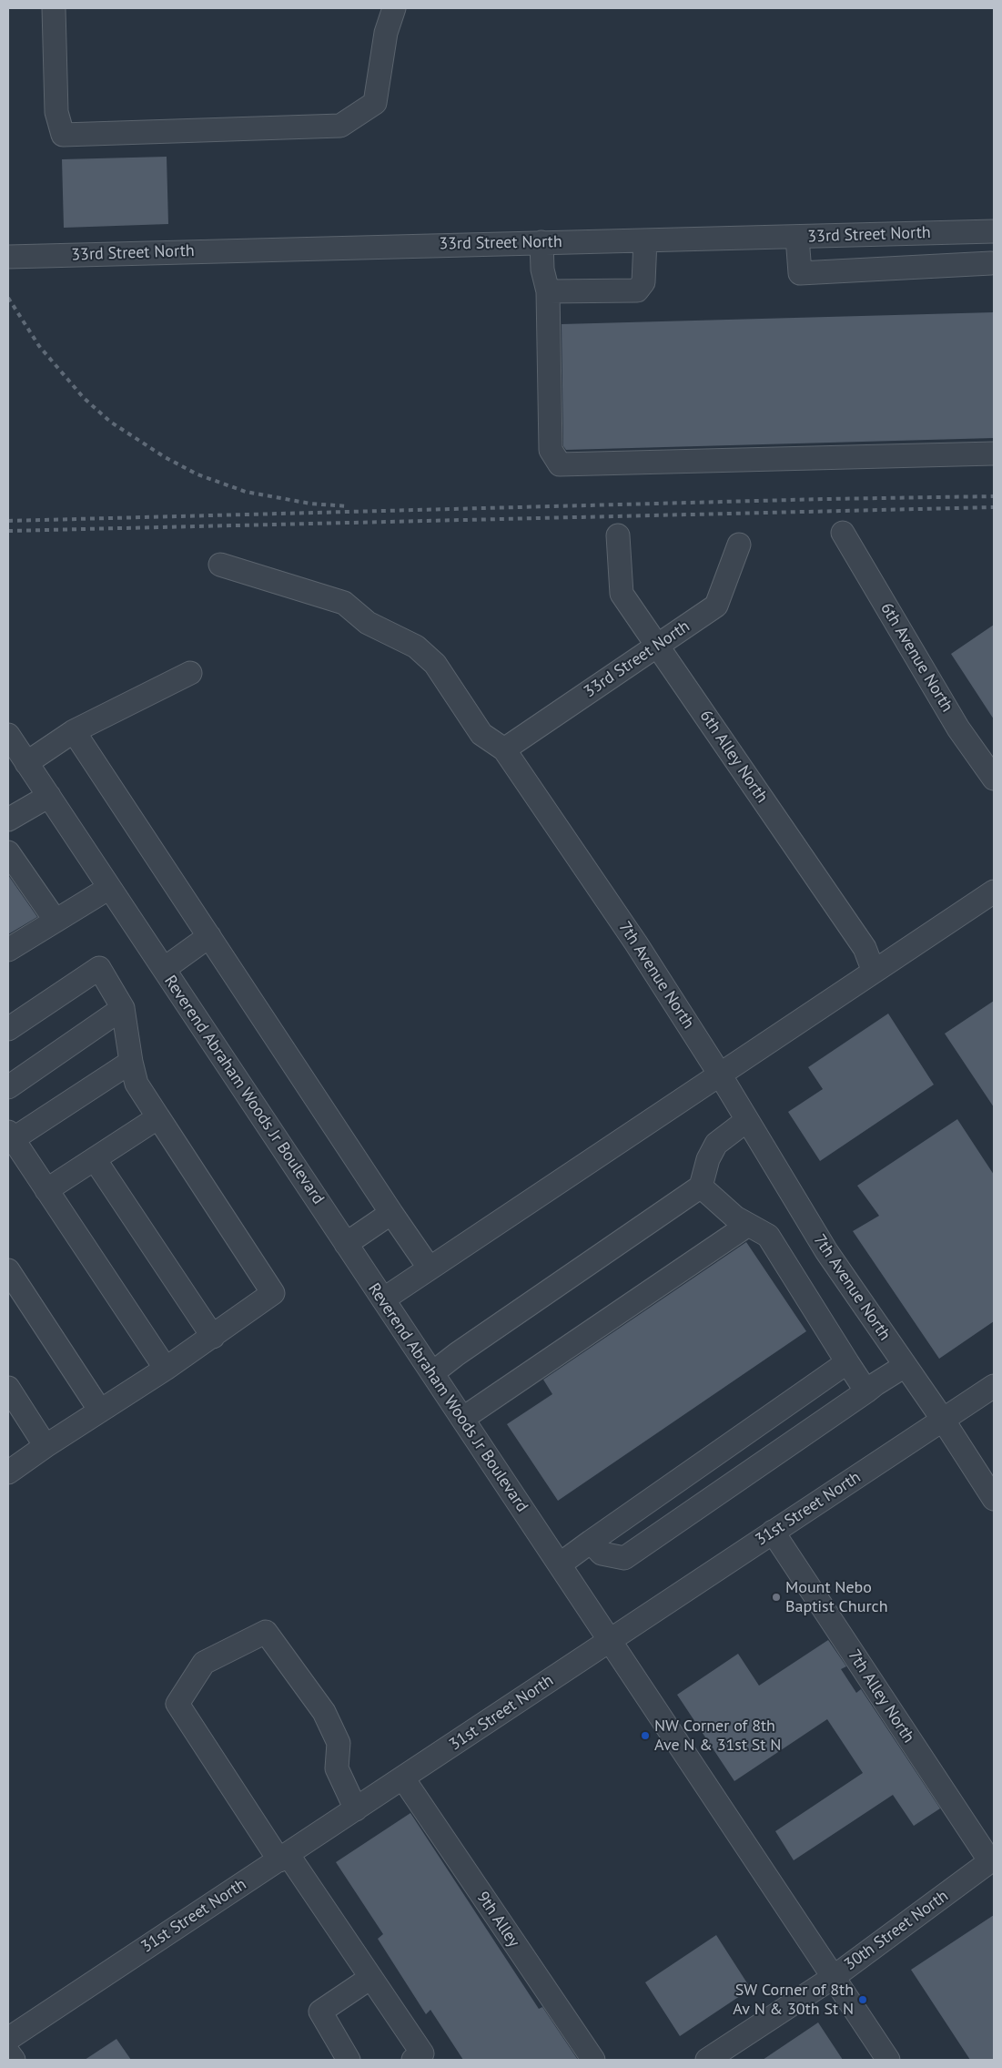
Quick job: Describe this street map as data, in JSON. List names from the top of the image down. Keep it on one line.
{"streets":{"street":["33rd Street North","6th Avenue North","6th Alley North","7th Avenue North","Reverend Abraham Woods Jr Boulevard","31st Street North","7th Alley North","9th Alley","30th Street North"]},"crossings":[["33rd Street North","6th Alley North"],["33rd Street North","7th Avenue North"],["7th Avenue North","31st Street North"],["Reverend Abraham Woods Jr Boulevard","31st Street North"],["Reverend Abraham Woods Jr Boulevard","30th Street North"],["31st Street North","7th Alley North"],["31st Street North","9th Alley"],["7th Alley North","30th Street North"]],"places":["Mount Nebo Baptist Church","NW Corner of 8th Ave N & 31st St N","SW Corner of 8th Av N & 30th St N"]}
